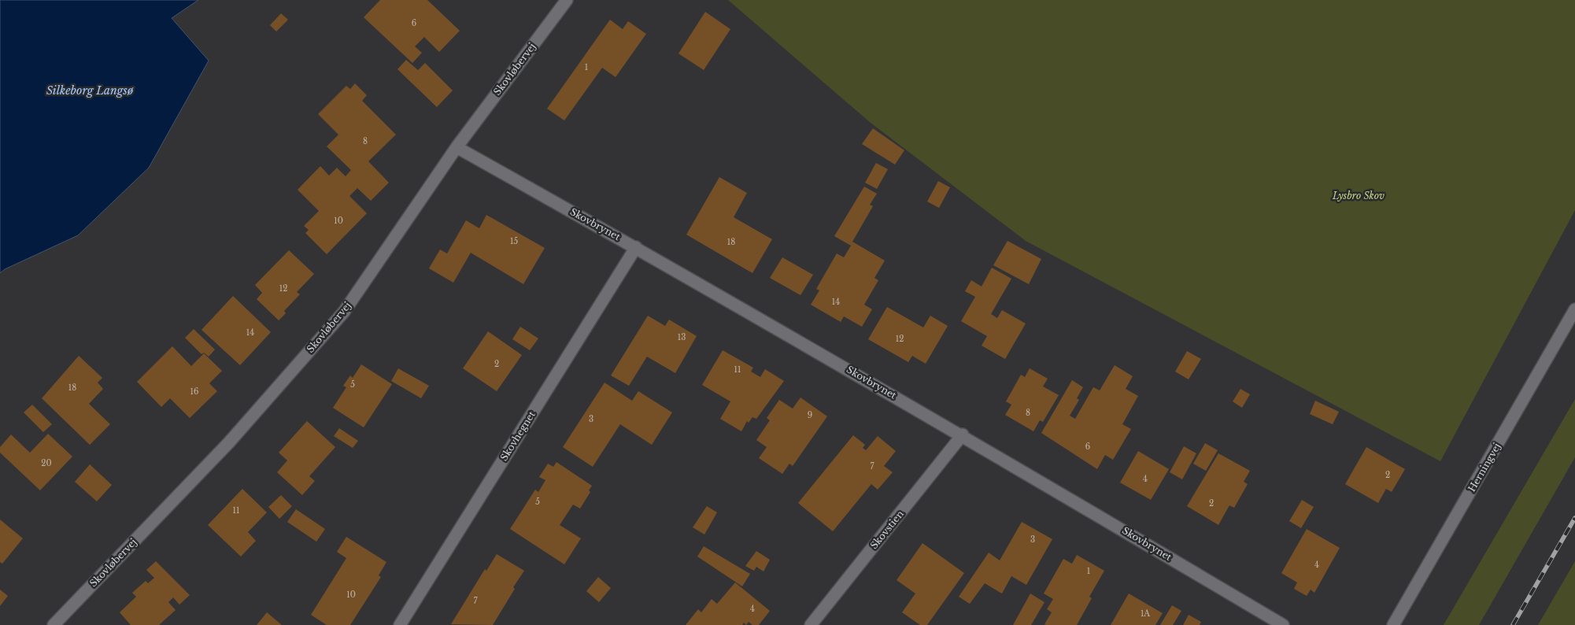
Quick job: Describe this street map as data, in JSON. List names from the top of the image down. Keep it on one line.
{"streets":{"street":["Skovløbervej","Skovbrynet","Skovhegnet","Herningvej","Skovstien"]},"crossings":[["Skovløbervej","Skovbrynet"],["Skovbrynet","Skovhegnet"],["Skovbrynet","Skovstien"]],"water":["Silkeborg Langsø"],"parks":["Lysbro Skov"],"house_numbers":["6","1","8","10","15","18","12","14","14","13","12","2","11","5","18","16","8","9","3","6","20","7","2","4","5","2","11","3","4","1","10","7","4","1A"]}
